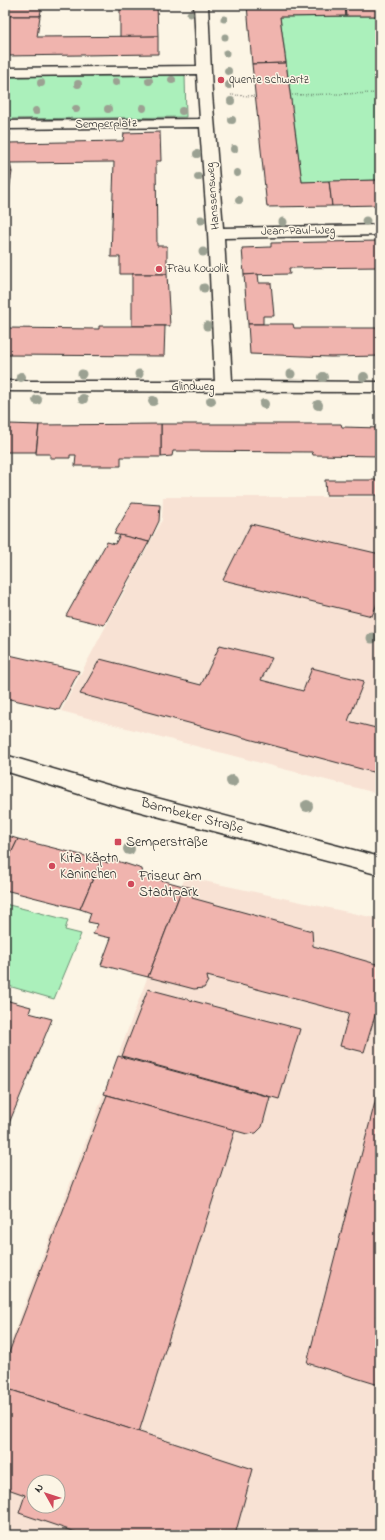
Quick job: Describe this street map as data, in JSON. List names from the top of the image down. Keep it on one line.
{"streets":{"street":["Semperplatz","Hanssensweg","Jean-Paul-Weg","Glindweg","Barmbeker Straße"]},"crossings":[["Semperplatz","Hanssensweg"],["Hanssensweg","Jean-Paul-Weg"],["Hanssensweg","Glindweg"]],"places":{"other":["quente schwartz","Frau Kowolik","Kita Käptn Kaninchen","Friseur am Stadtpark"],"transit":["Semperstraße"]},"north":"top left"}
